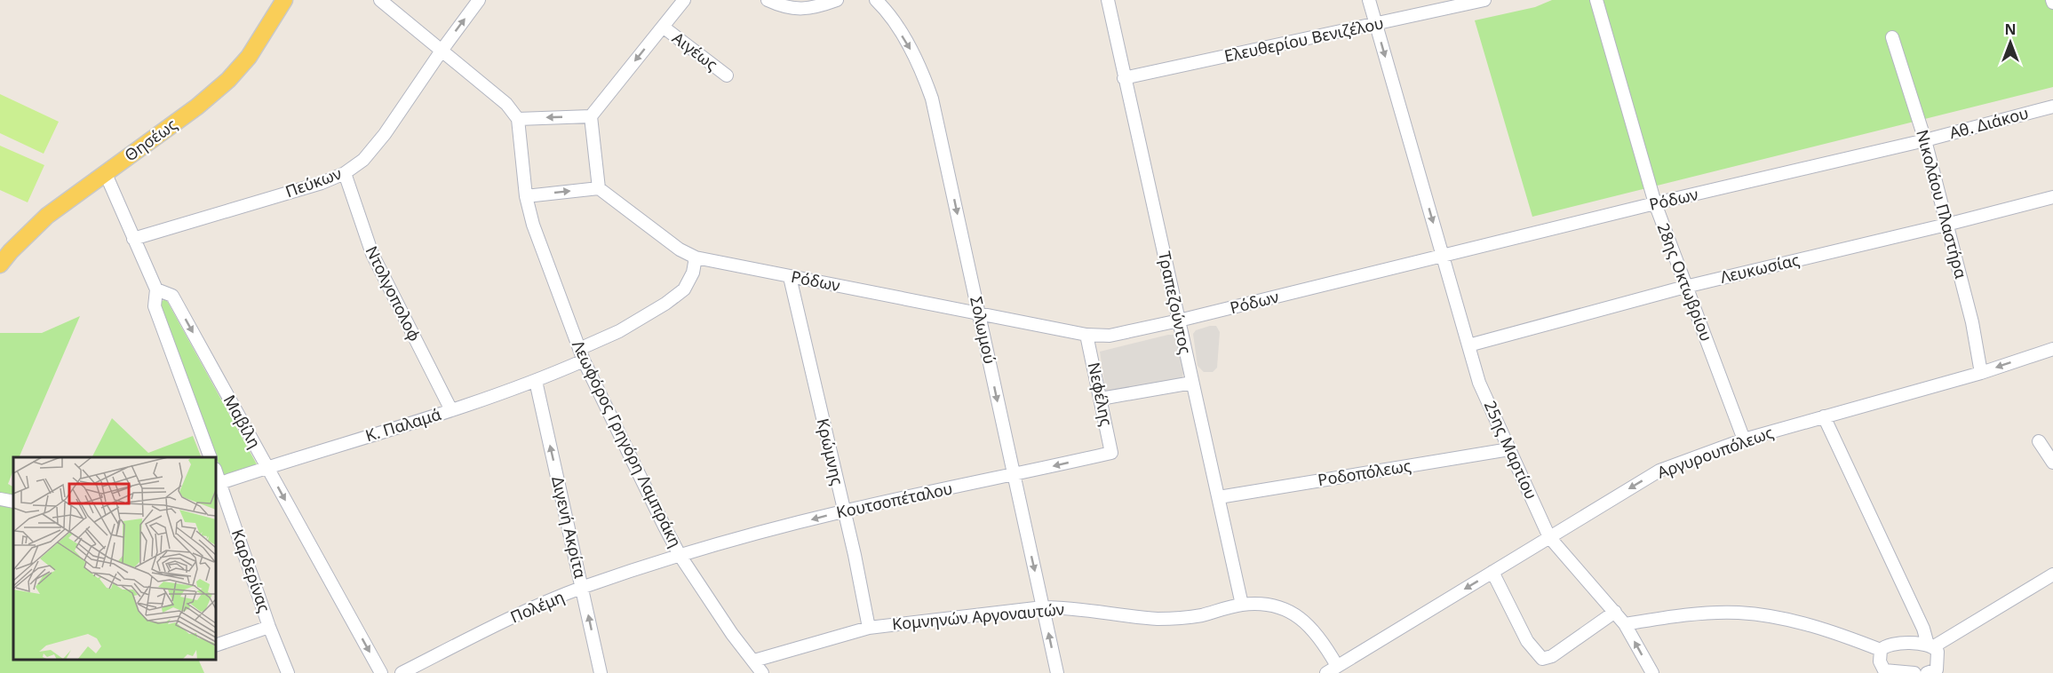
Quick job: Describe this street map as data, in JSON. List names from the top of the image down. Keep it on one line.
{"streets":{"main road":["Θησέως"],"street":["Ελευθερίου Βενιζέλου","Αιγέως","Αθ. Διάκου","Πεύκων","Ρόδων","Νικολάου Πλαστήρα","Λευκωσίας","28ης Οκτωβρίου","Ντολγοπολοφ","Τραπεζούντος","Σολωμού","Νεφέλης","Μαβίλη","Κ. Παλαμά","Λεωφόρος Γρηγόρη Λαμπράκη","25ης Μαρτίου","Κρώμνης","Αργυρουπόλεως","Ροδοπόλεως","Κουτσοπέταλου","Διγενή Ακρίτα","Καρδερίνας","Πολέμη","Κομνηνών Αργοναυτών"]},"crossings":[["Ελευθερίου Βενιζέλου","Τραπεζούντος"],["Ελευθερίου Βενιζέλου","25ης Μαρτίου"],["Αθ. Διάκου","Ρόδων"],["Αθ. Διάκου","Νικολάου Πλαστήρα"],["Πεύκων","Ντολγοπολοφ"],["Ρόδων","Νικολάου Πλαστήρα"],["Ρόδων","28ης Οκτωβρίου"],["Ρόδων","Τραπεζούντος"],["Ρόδων","Σολωμού"],["Ρόδων","Νεφέλης"],["Ρόδων","Κ. Παλαμά"],["Ρόδων","25ης Μαρτίου"],["Ρόδων","Κρώμνης"],["Νικολάου Πλαστήρα","Λευκωσίας"],["Νικολάου Πλαστήρα","Αργυρουπόλεως"],["Λευκωσίας","28ης Οκτωβρίου"],["Λευκωσίας","25ης Μαρτίου"],["28ης Οκτωβρίου","Αργυρουπόλεως"],["Ντολγοπολοφ","Κ. Παλαμά"],["Τραπεζούντος","Ροδοπόλεως"],["Τραπεζούντος","Κομνηνών Αργοναυτών"],["Σολωμού","Κουτσοπέταλου"],["Σολωμού","Κομνηνών Αργοναυτών"],["Νεφέλης","Κουτσοπέταλου"],["Μαβίλη","Κ. Παλαμά"],["Κ. Παλαμά","Λεωφόρος Γρηγόρη Λαμπράκη"],["Κ. Παλαμά","Διγενή Ακρίτα"],["Κ. Παλαμά","Καρδερίνας"],["Λεωφόρος Γρηγόρη Λαμπράκη","Κουτσοπέταλου"],["Λεωφόρος Γρηγόρη Λαμπράκη","Πολέμη"],["Λεωφόρος Γρηγόρη Λαμπράκη","Κομνηνών Αργοναυτών"],["25ης Μαρτίου","Αργυρουπόλεως"],["25ης Μαρτίου","Ροδοπόλεως"],["Κρώμνης","Κουτσοπέταλου"],["Κρώμνης","Κομνηνών Αργοναυτών"],["Αργυρουπόλεως","Κομνηνών Αργοναυτών"],["Κουτσοπέταλου","Πολέμη"],["Διγενή Ακρίτα","Πολέμη"]],"one_way":["Σολωμού","Αργυρουπόλεως","Κουτσοπέταλου","Διγενή Ακρίτα"],"north":"top"}
